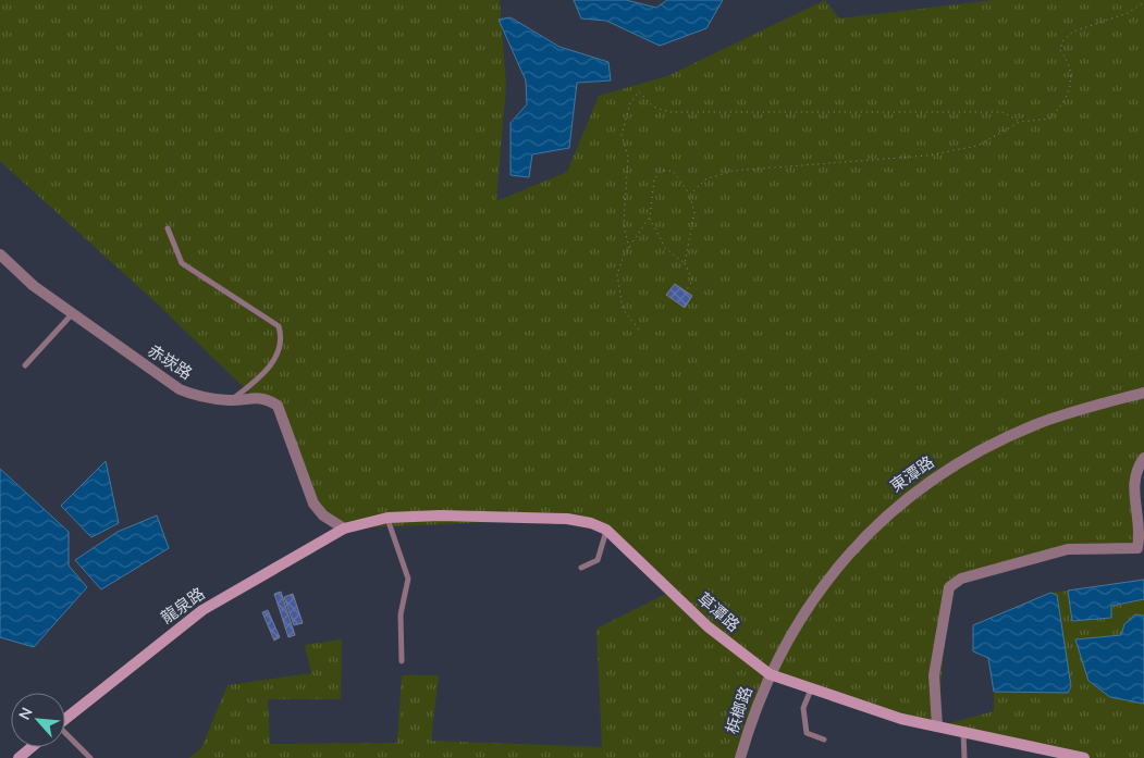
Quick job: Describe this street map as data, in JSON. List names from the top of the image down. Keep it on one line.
{"streets":{"street":["赤崁路","東潭路","龍泉路","草潭路","梹榔路"]},"crossings":[["赤崁路","龍泉路"],["赤崁路","草潭路"],["東潭路","草潭路"],["東潭路","梹榔路"],["龍泉路","草潭路"],["草潭路","梹榔路"]],"north":"top left"}
